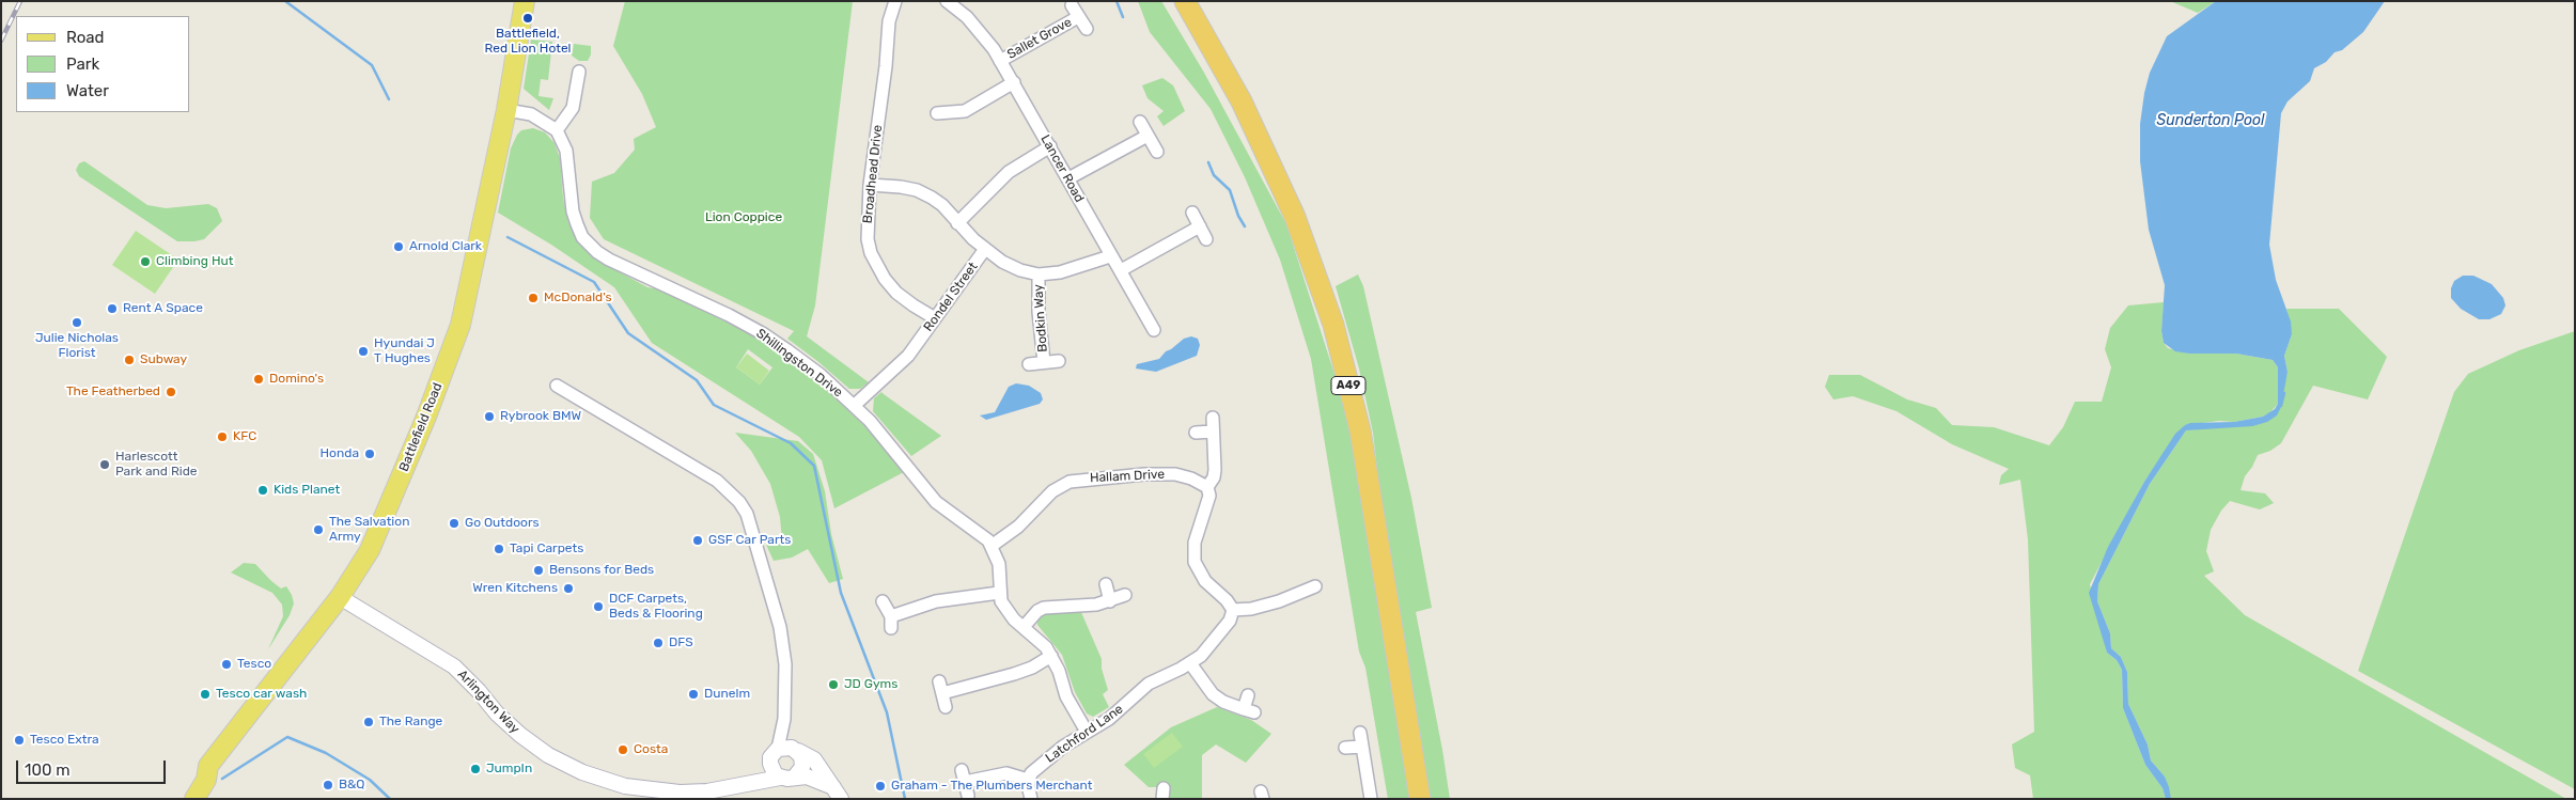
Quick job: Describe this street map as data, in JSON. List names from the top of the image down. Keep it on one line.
{"streets":{"highway":["A49"],"main road":["Battlefield Road"],"street":["Sallet Grove","Lancer Road","Broadhead Drive","Rondel Street","Bodkin Way","Shillingston Drive","Hallam Drive","Arlington Way","Latchford Lane"]},"crossings":[["Sallet Grove","Lancer Road"],["Lancer Road","Rondel Street"],["Broadhead Drive","Rondel Street"],["Rondel Street","Bodkin Way"],["Rondel Street","Shillingston Drive"],["Shillingston Drive","Hallam Drive"],["Battlefield Road","Arlington Way"]],"water":["Sunderton Pool"],"parks":["Lion Coppice"],"places":["Battlefield, Red Lion Hotel","Arnold Clark","Climbing Hut","McDonald's","Rent A Space","Julie Nicholas Florist","Hyundai J T Hughes","Subway","Domino's","The Featherbed","Rybrook BMW","KFC","Honda","Harlescott Park and Ride","Kids Planet","Go Outdoors","The Salvation Army","GSF Car Parts","Tapi Carpets","Bensons for Beds","Wren Kitchens","DCF Carpets, Beds & Flooring","DFS","Tesco","JD Gyms","Tesco car wash","Dunelm","The Range","Tesco Extra","Costa","JumpIn","B&Q","Graham - The Plumbers Merchant"],"legend":["Road","Park","Water"],"scale_bar":"100 m"}
